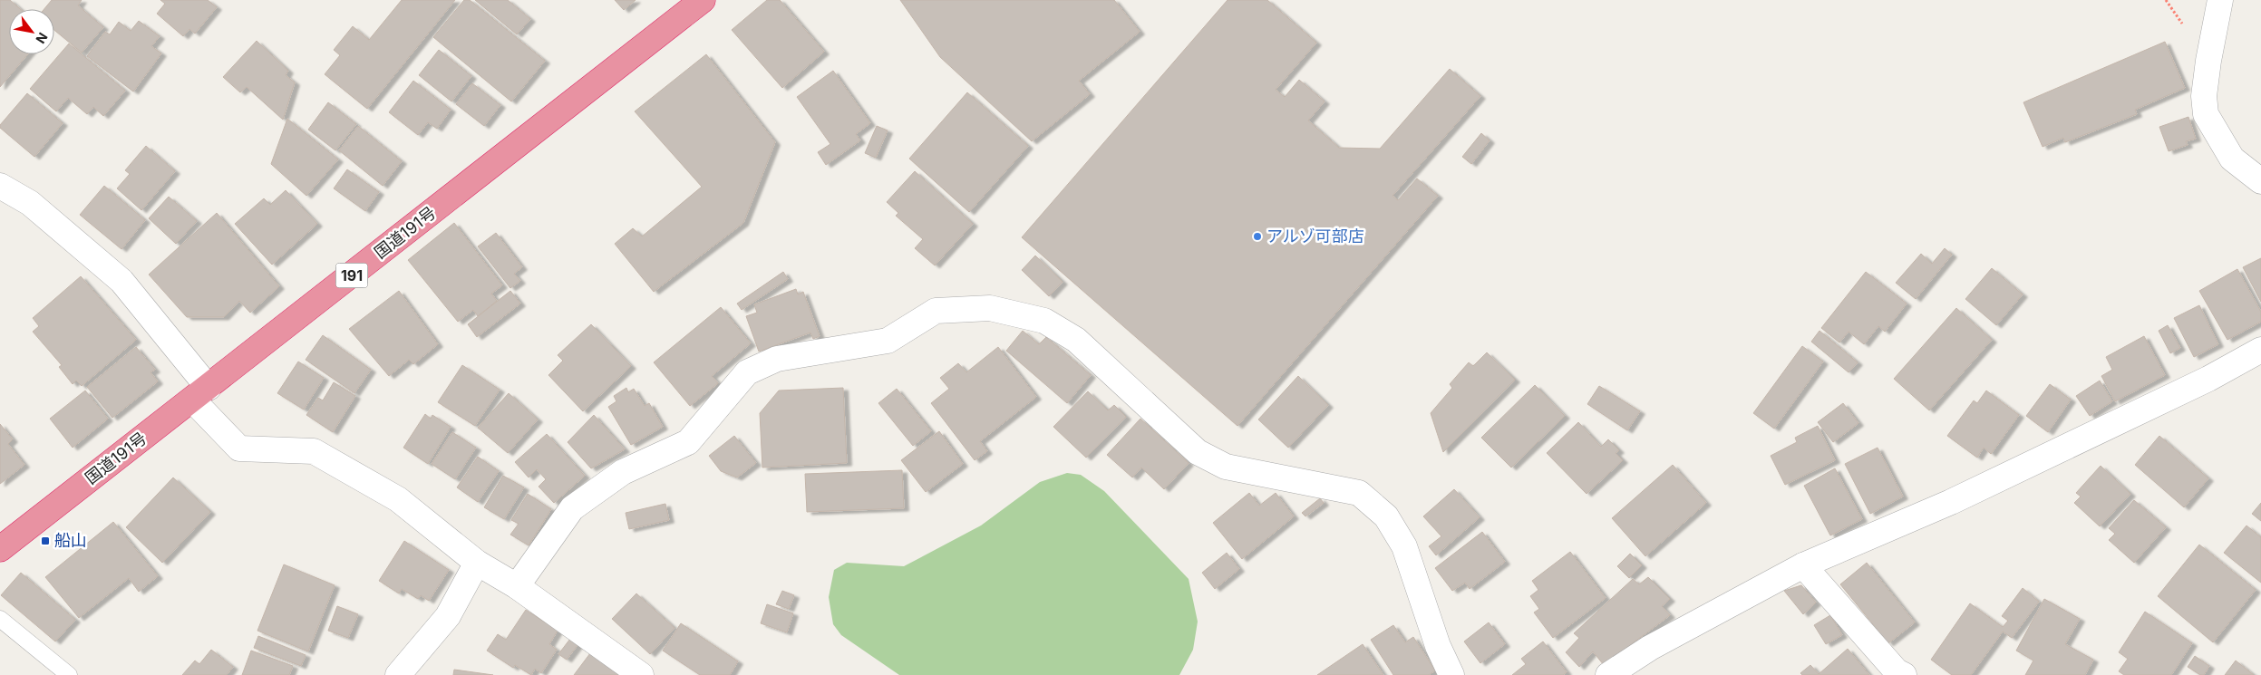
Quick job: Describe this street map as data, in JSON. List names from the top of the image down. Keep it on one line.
{"streets":{"highway":["国道191号","191"]},"places":{"other":["アルゾ可部店"],"transit":["船山"]},"north":"bottom right"}
